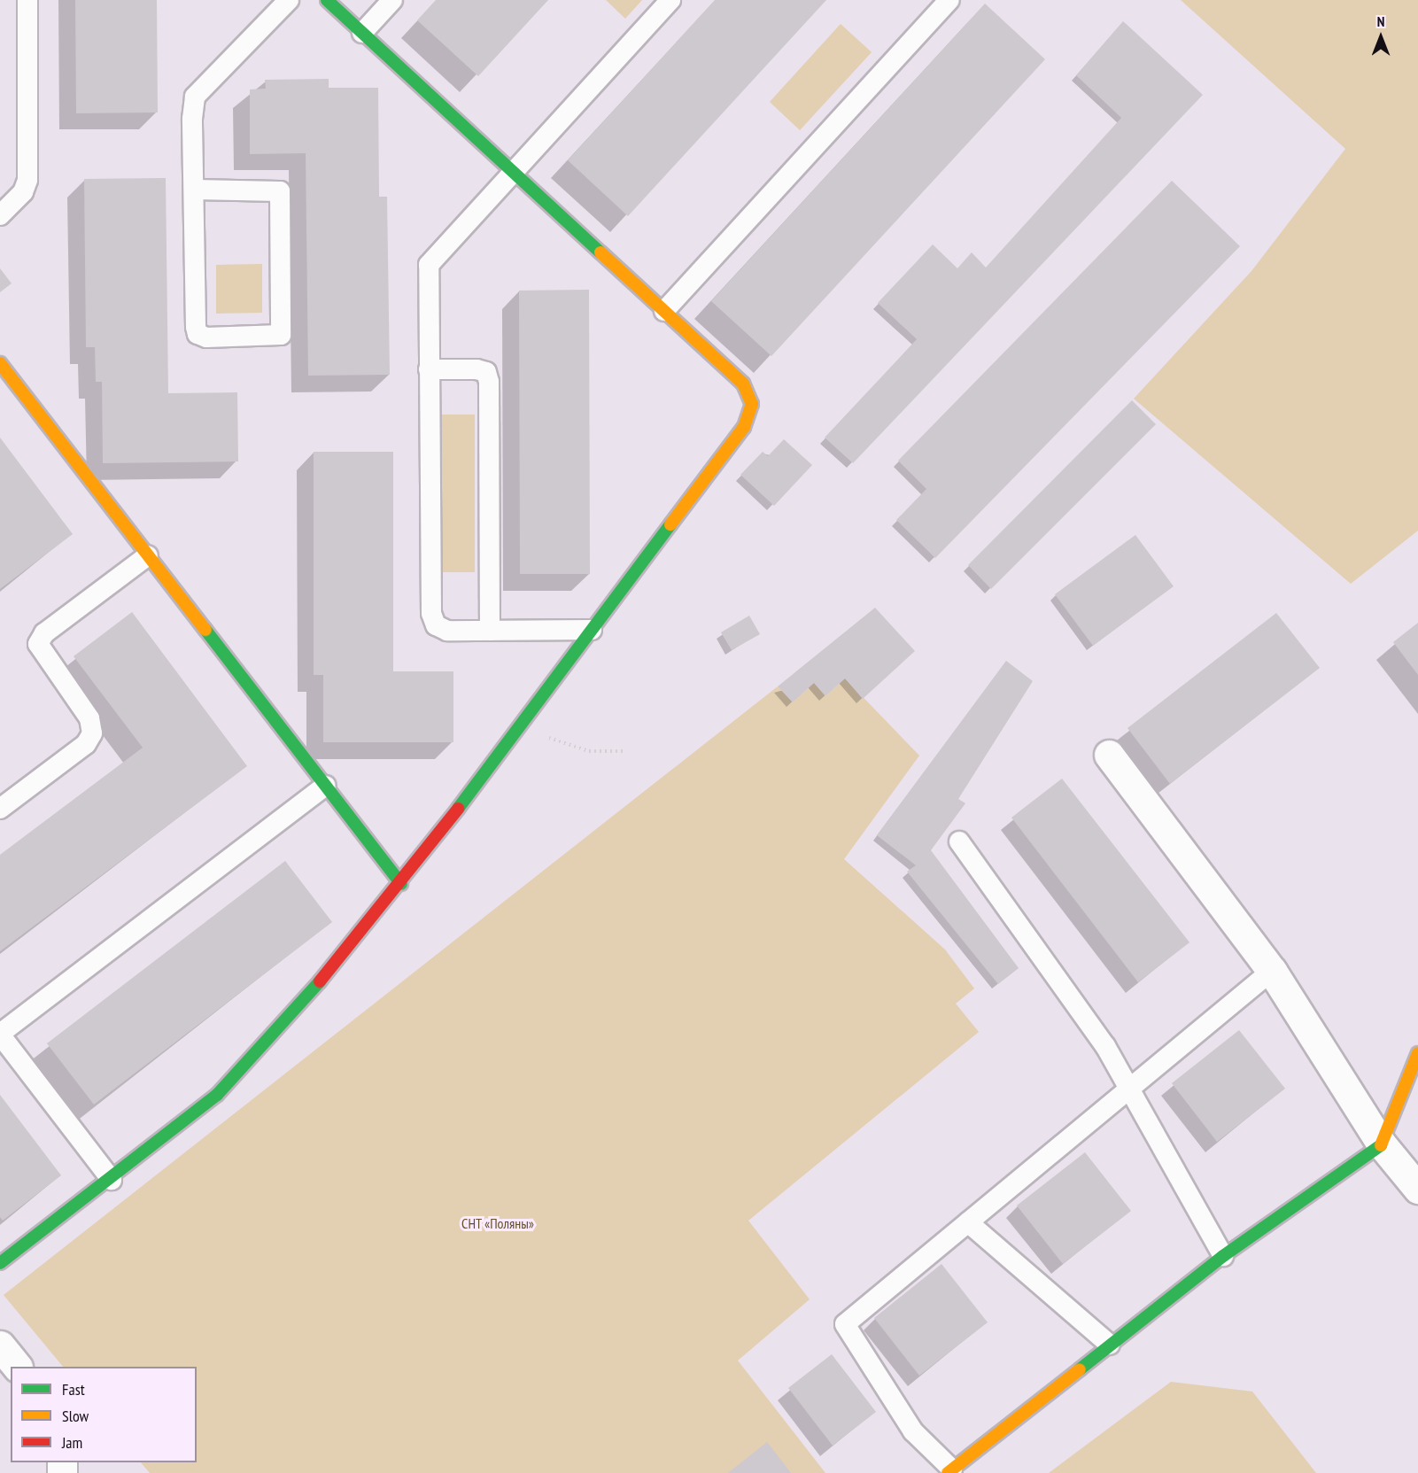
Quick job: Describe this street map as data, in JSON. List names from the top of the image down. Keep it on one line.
{"parks":["СНТ «Поляны»"],"legend":["Fast","Slow","Jam"],"north":"top"}
